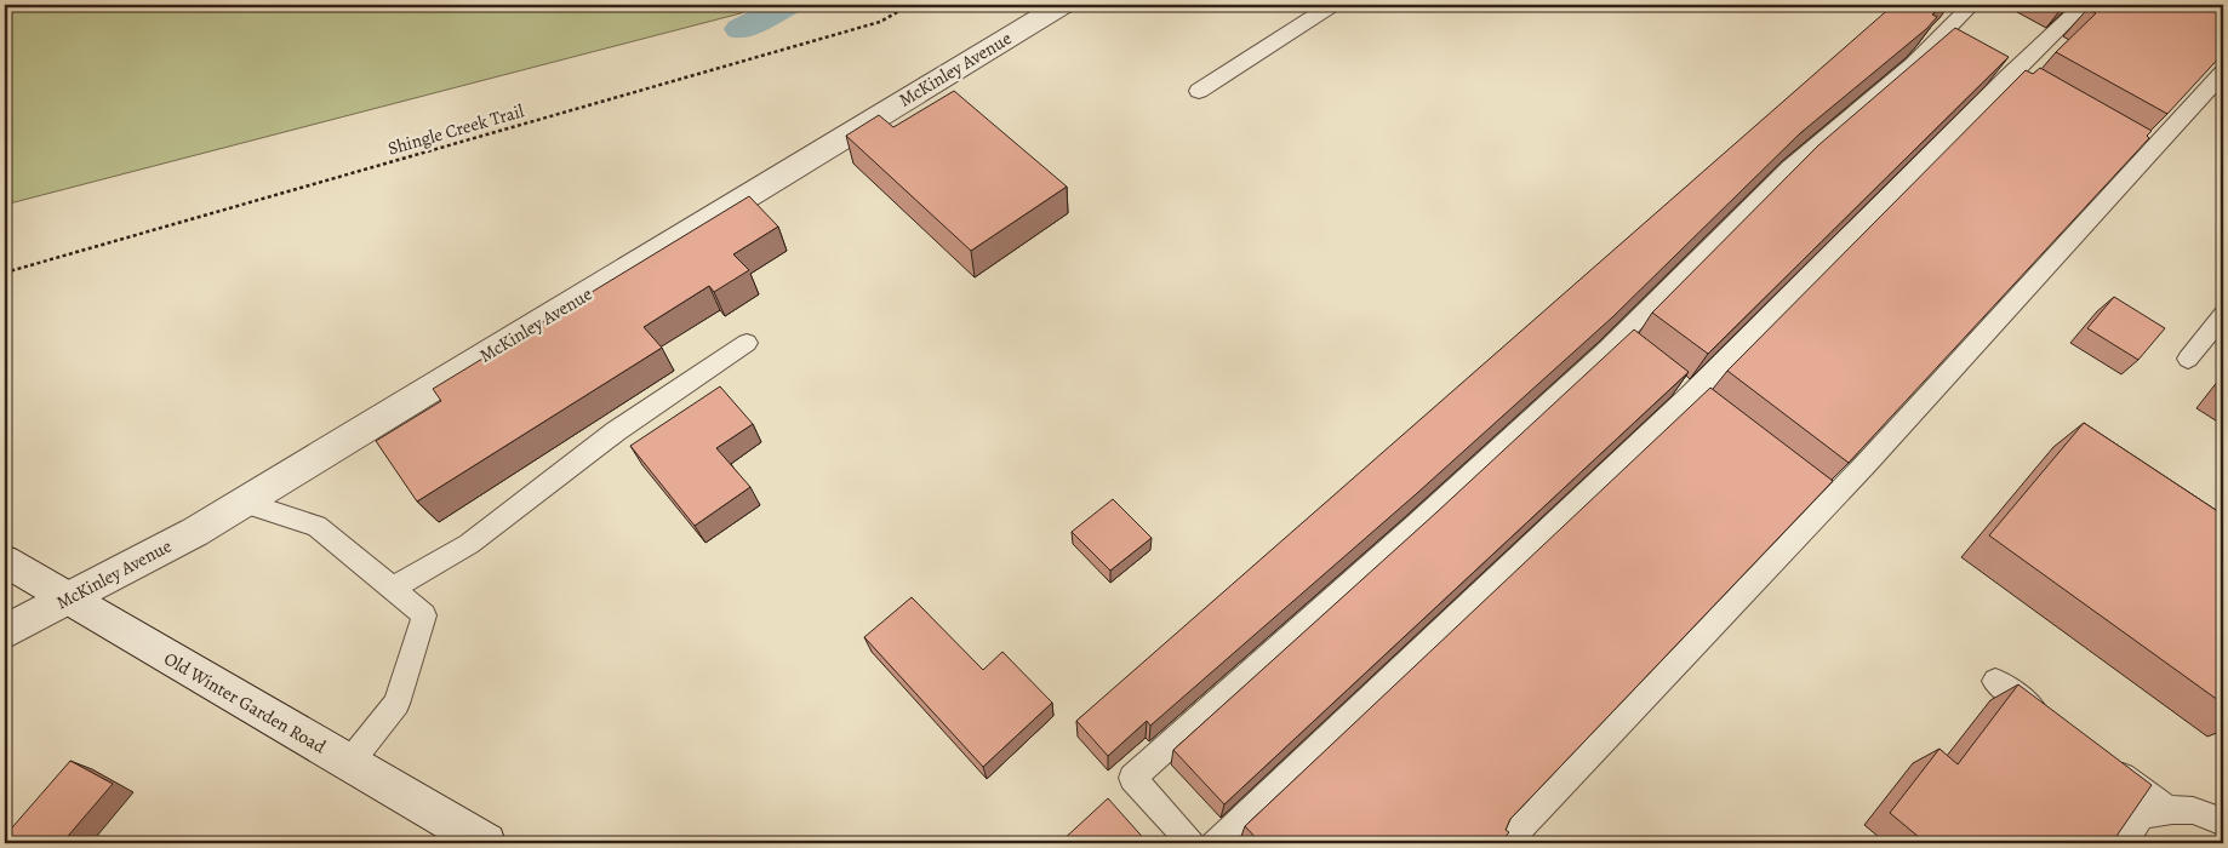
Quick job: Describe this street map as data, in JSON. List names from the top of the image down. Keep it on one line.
{"streets":{"street":["McKinley Avenue","Old Winter Garden Road"],"path":["Shingle Creek Trail"]},"crossings":[["McKinley Avenue","Old Winter Garden Road"]]}
